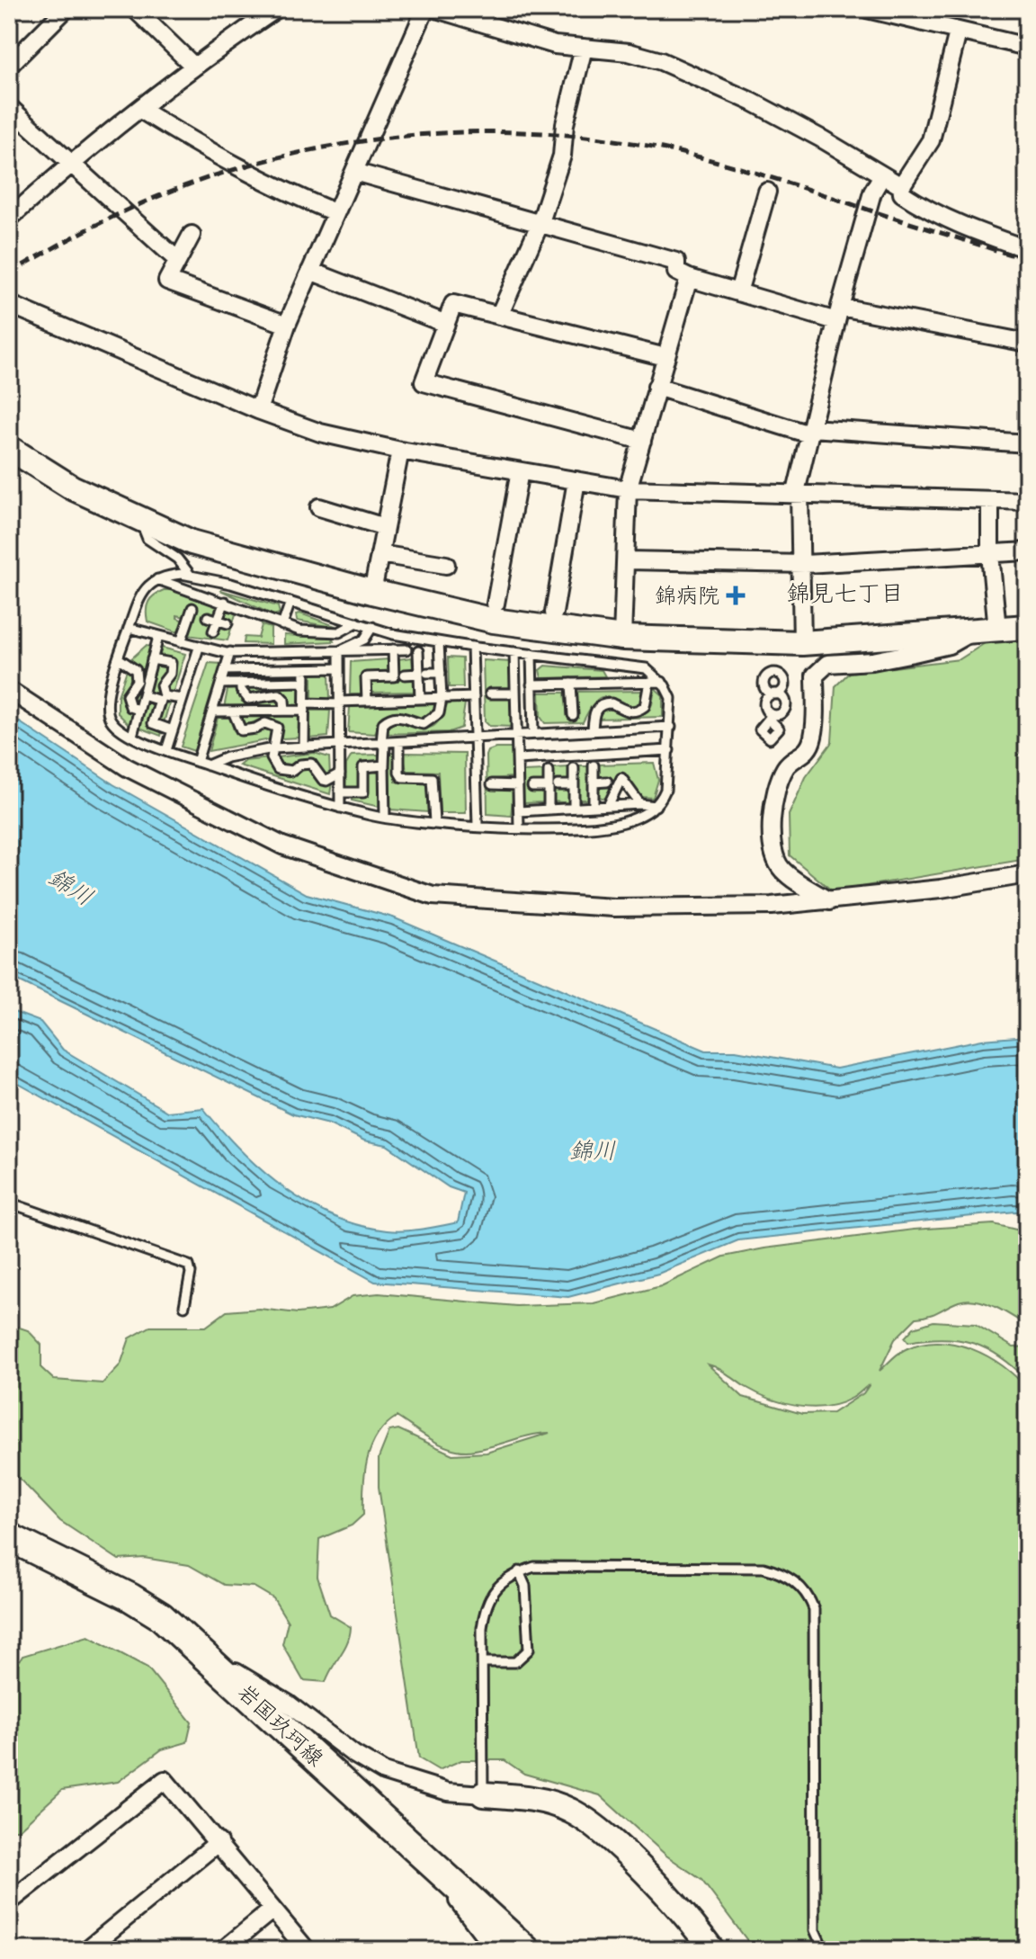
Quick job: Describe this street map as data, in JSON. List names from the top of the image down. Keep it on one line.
{"streets":{"main road":["岩国玖珂線"]},"districts":["錦見七丁目"],"water":["錦川"],"places":{"health":["錦病院"]}}
